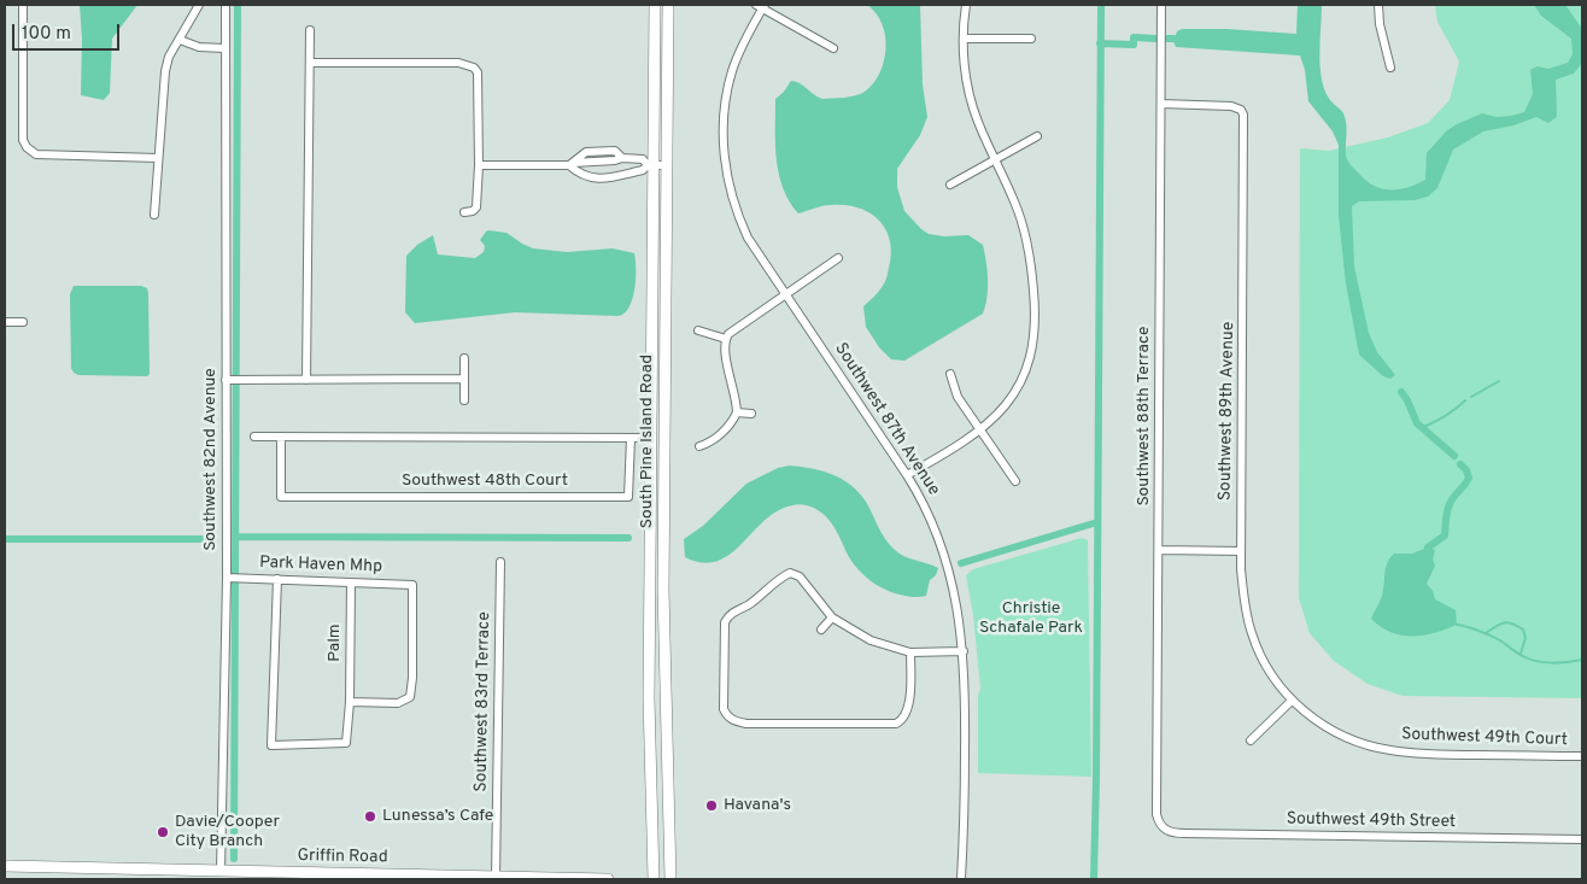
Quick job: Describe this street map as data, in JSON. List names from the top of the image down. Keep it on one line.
{"streets":{"main road":["South Pine Island Road","Griffin Road"],"street":["Southwest 89th Avenue","Southwest 88th Terrace","Southwest 87th Avenue","Southwest 82nd Avenue","Southwest 48th Court","Park Haven Mhp","Palm","Southwest 83rd Terrace","Southwest 49th Court","Southwest 49th Street"]},"crossings":[["Southwest 89th Avenue","Southwest 88th Terrace"],["Southwest 89th Avenue","Southwest 49th Court"],["Southwest 88th Terrace","Southwest 49th Street"],["Southwest 82nd Avenue","Park Haven Mhp"],["Southwest 82nd Avenue","Griffin Road"],["Park Haven Mhp","Palm"],["Southwest 83rd Terrace","Griffin Road"]],"parks":["Christie Schafale Park"],"places":["Havana's","Lunessa’s Cafe","Davie/Cooper City Branch"],"scale_bar":"100 m"}
